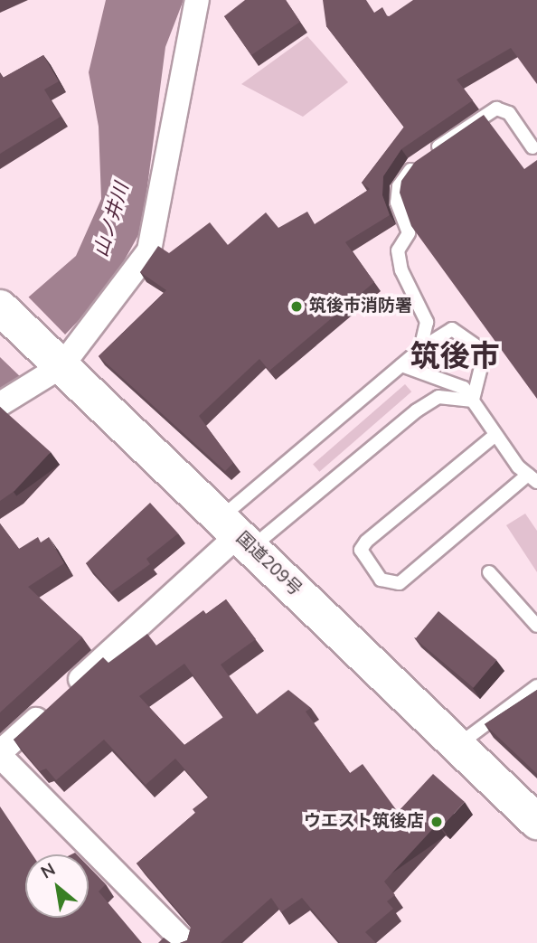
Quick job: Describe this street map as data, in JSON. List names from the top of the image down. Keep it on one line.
{"streets":{"highway":["国道209号"]},"districts":["筑後市"],"water":["山ノ井川"],"places":["筑後市消防署","ウエスト筑後店"],"north":"top left"}
